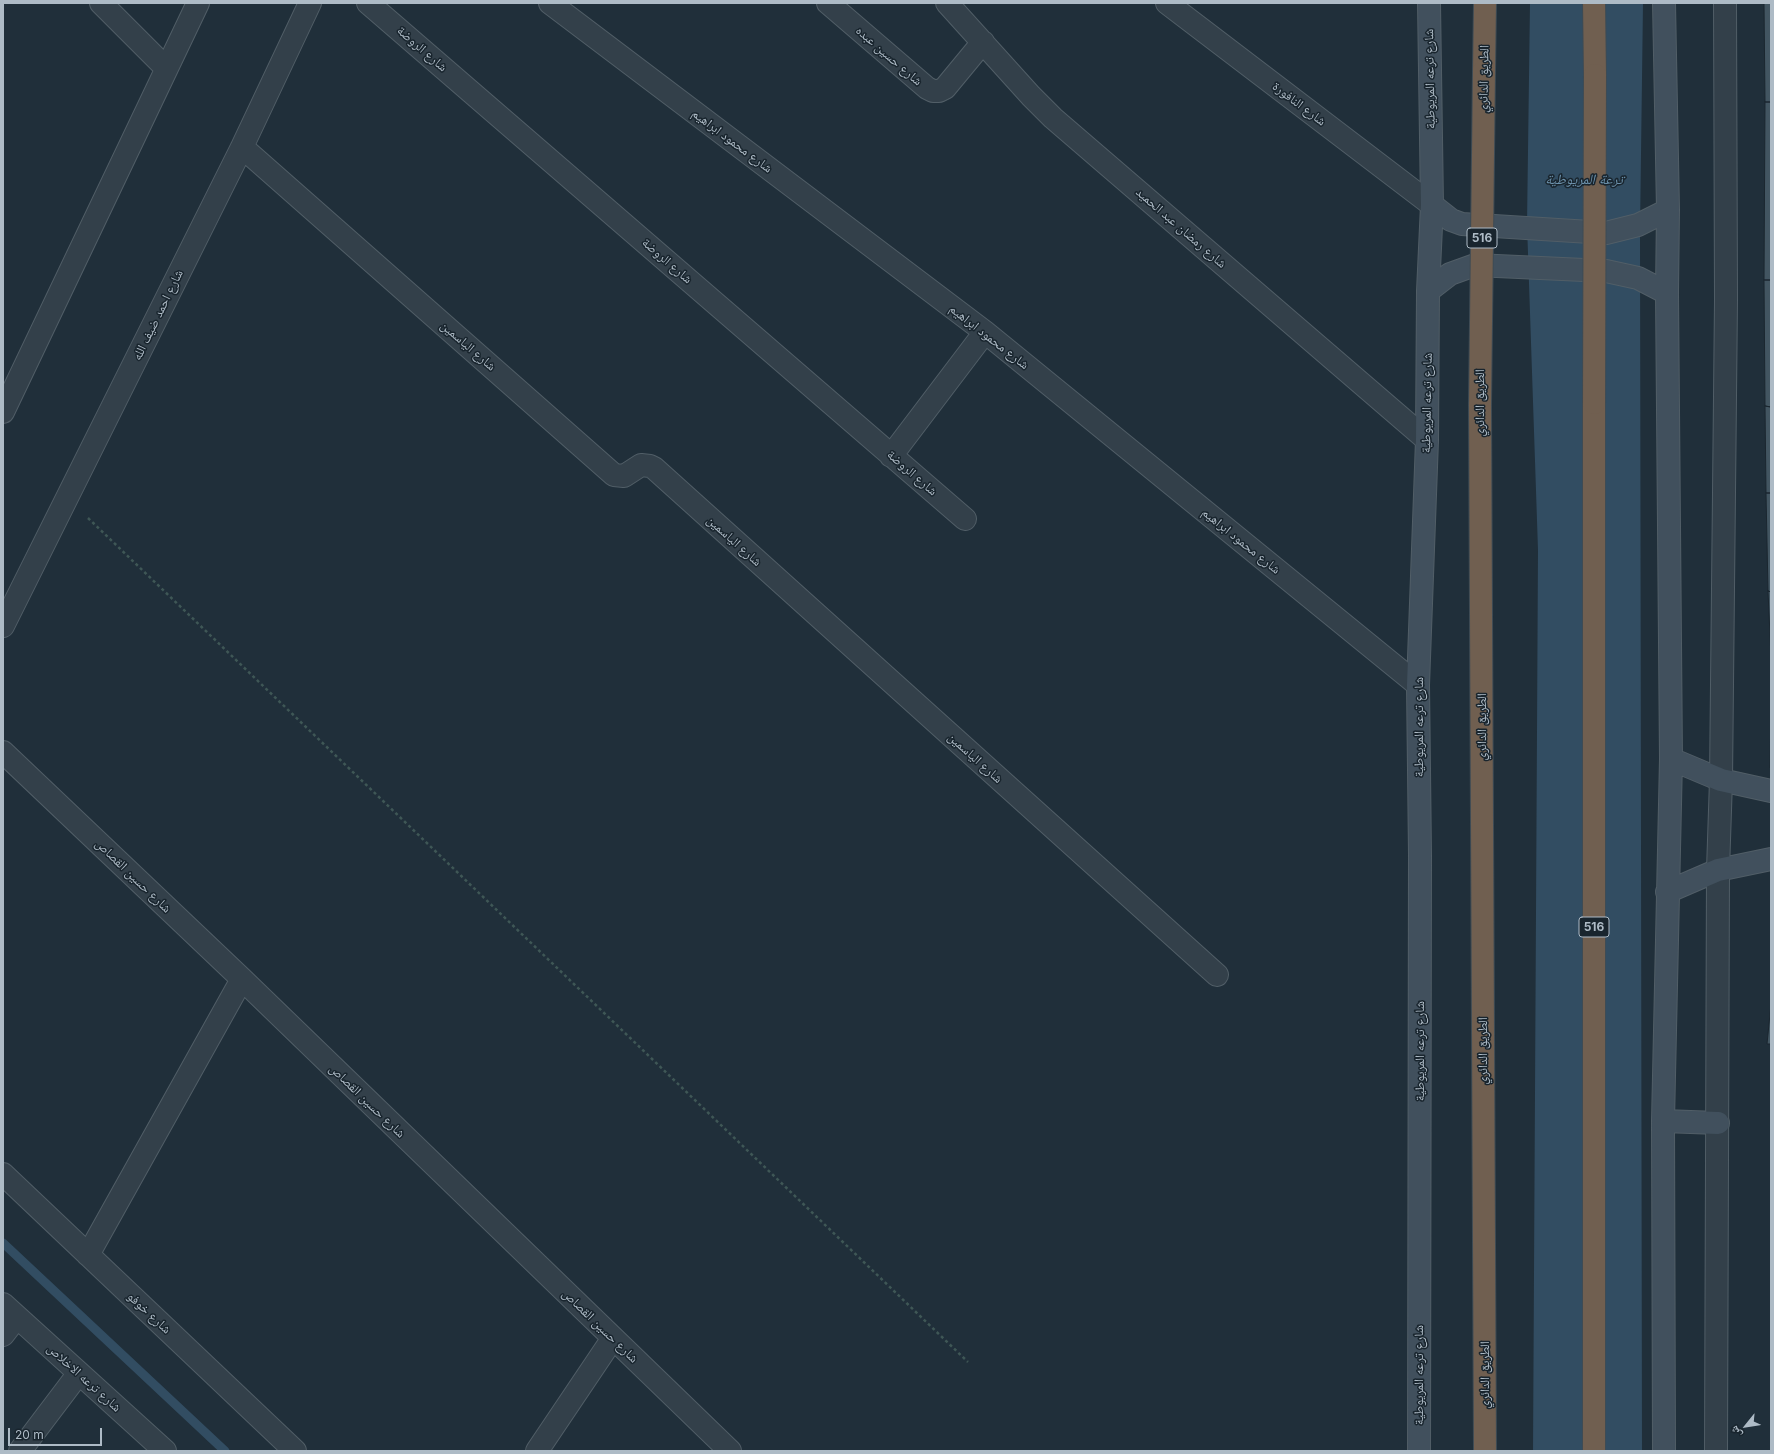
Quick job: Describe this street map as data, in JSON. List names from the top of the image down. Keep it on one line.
{"streets":{"highway":["الطريق الدائري","516"],"main road":["شارع ترعه المريوطية"],"street":["شارع الروضة","شارع حسين عبده","شارع النافورة","شارع محمود ابراهيم","شارع رمضان عبد الحميد","شارع احمد ضيف الله","شارع الياسمين","شارع حسين القصاص","شارع خوفو","شارع ترعه الاخلاص"]},"crossings":[["شارع حسين عبده","شارع رمضان عبد الحميد"],["شارع ترعه المريوطية","شارع النافورة"],["شارع ترعه المريوطية","شارع محمود ابراهيم"],["شارع ترعه المريوطية","شارع رمضان عبد الحميد"],["شارع احمد ضيف الله","شارع الياسمين"]],"water":["ترعة المريوطية"],"scale_bar":"20 m","north":"bottom left"}
